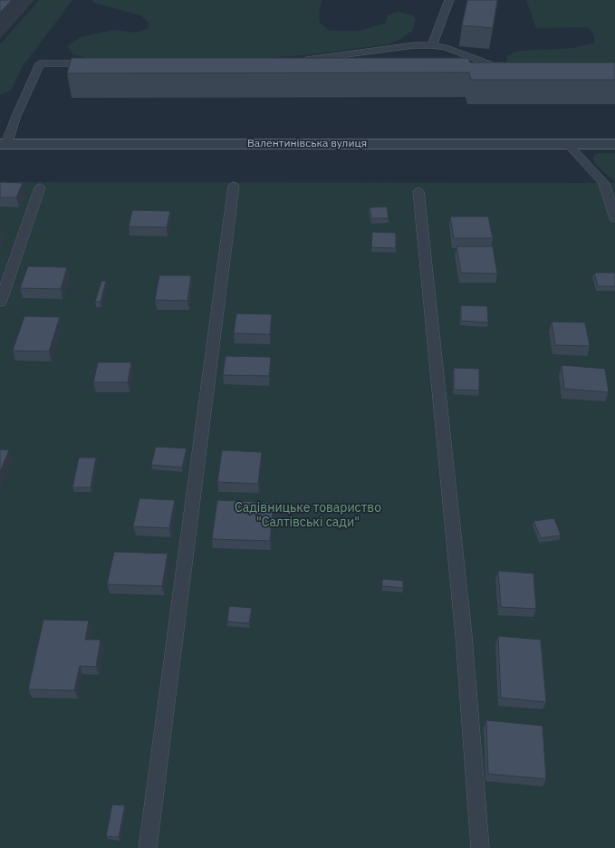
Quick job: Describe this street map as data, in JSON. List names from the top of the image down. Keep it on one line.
{"streets":{"street":["Валентинівська вулиця"]},"parks":["Садівницьке товариство \"Салтівські сади\""]}
